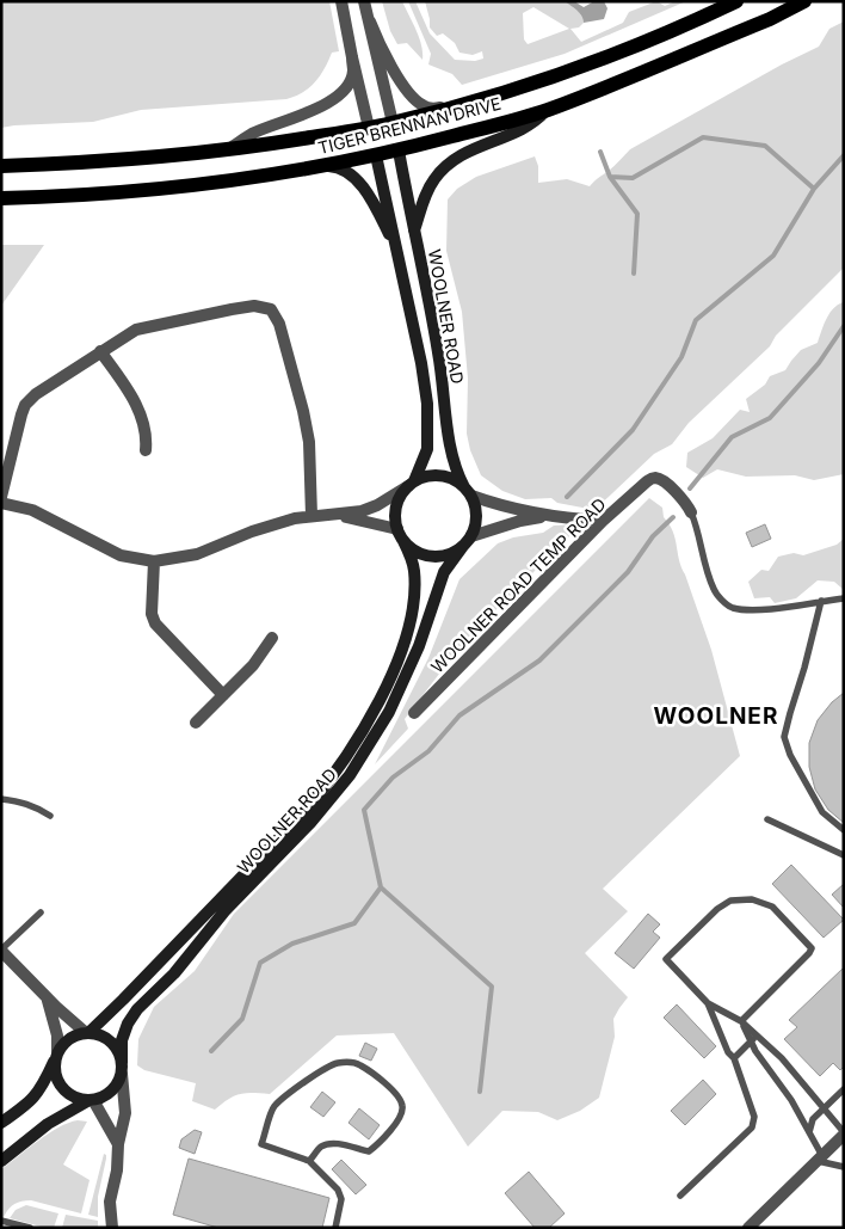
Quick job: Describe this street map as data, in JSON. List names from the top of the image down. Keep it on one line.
{"streets":{"main road":["TIGER BRENNAN DRIVE","WOOLNER ROAD"],"street":["WOOLNER ROAD TEMP ROAD"]},"crossings":[["TIGER BRENNAN DRIVE","WOOLNER ROAD"]],"districts":["WOOLNER"]}
